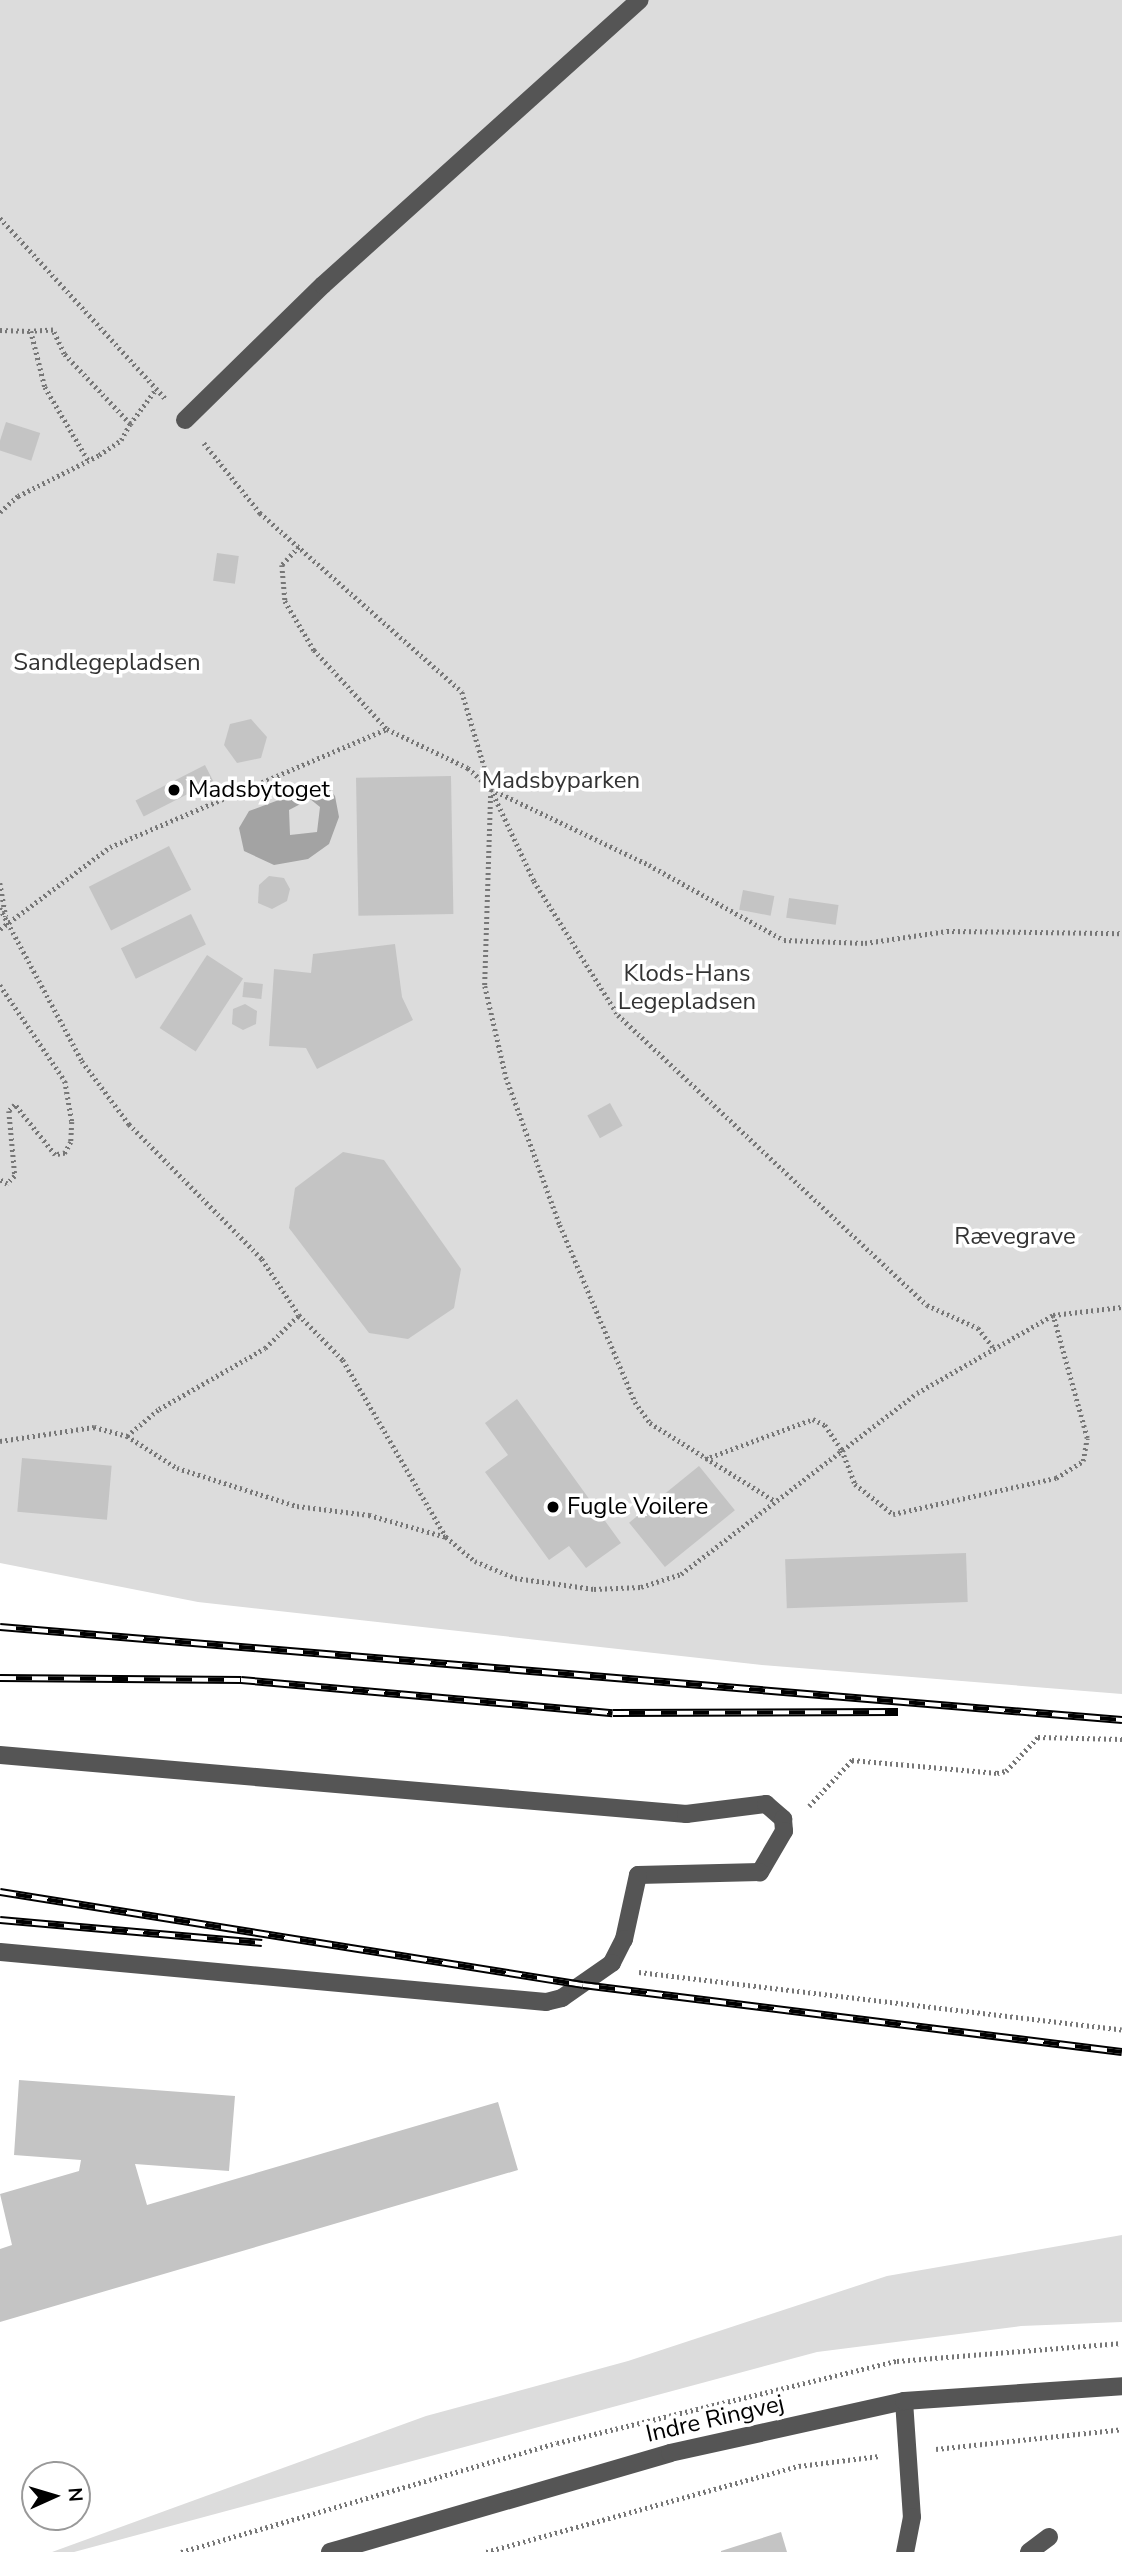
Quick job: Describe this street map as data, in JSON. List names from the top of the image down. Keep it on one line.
{"streets":{"street":["Indre Ringvej"]},"parks":["Sandlegepladsen","Madsbyparken","Klods-Hans Legepladsen","Rævegrave"],"places":["Madsbytoget","Fugle Voilere"],"north":"right"}
